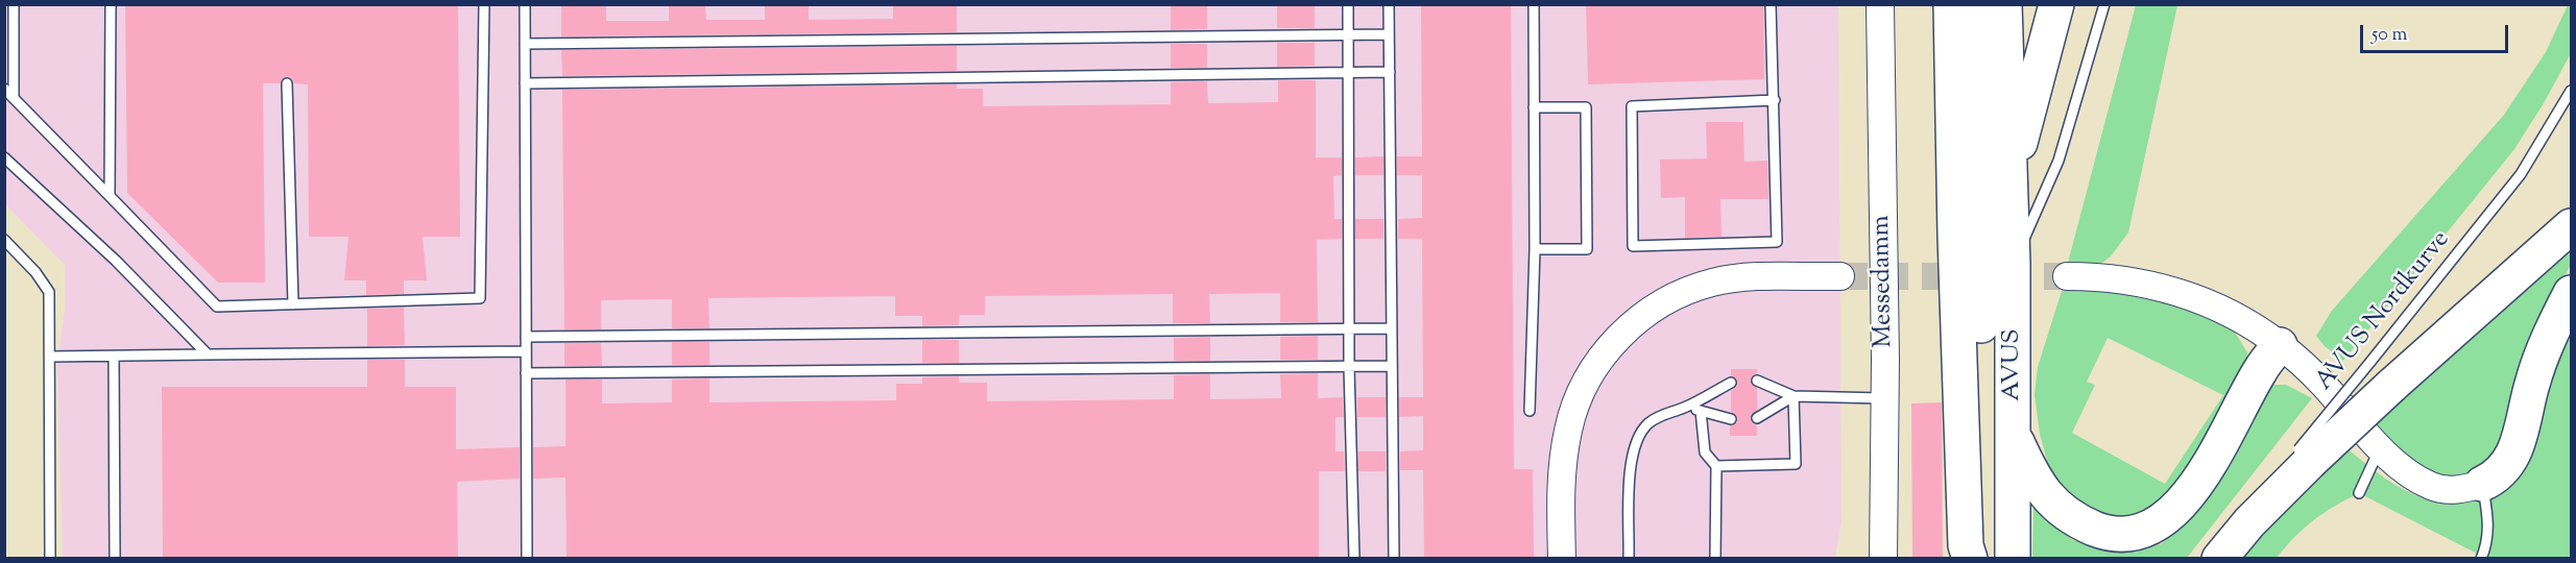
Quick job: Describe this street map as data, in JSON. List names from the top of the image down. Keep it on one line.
{"streets":{"highway":["AVUS"],"main road":["Messedamm"],"lane":["AVUS Nordkurve"]},"scale_bar":"50 m"}
